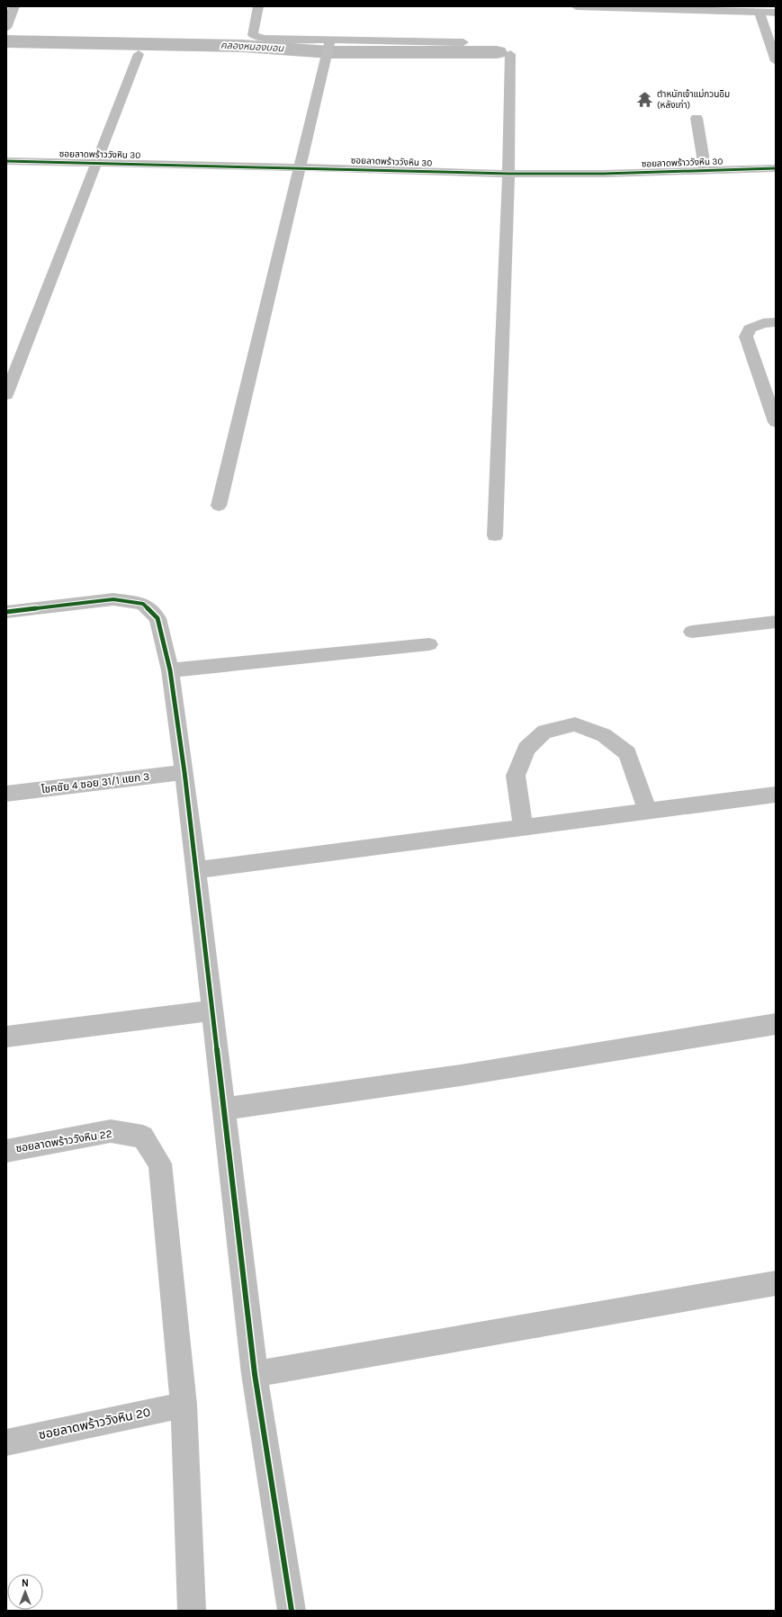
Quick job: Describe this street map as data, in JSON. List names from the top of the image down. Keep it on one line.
{"streets":{"street":["ซอยลาดพร้าววังหิน 30","โชคชัย 4 ซอย 31/1 แยก 3","ซอยลาดพร้าววังหิน 22","ซอยลาดพร้าววังหิน 20"]},"crossings":[["ซอยลาดพร้าววังหิน 22","ซอยลาดพร้าววังหิน 20"]],"water":["คลองหนองบอน"],"places":{"temple":["ตำหนักเจ้าแม่กวนอิม (หลังเก่า)"]},"north":"top"}
